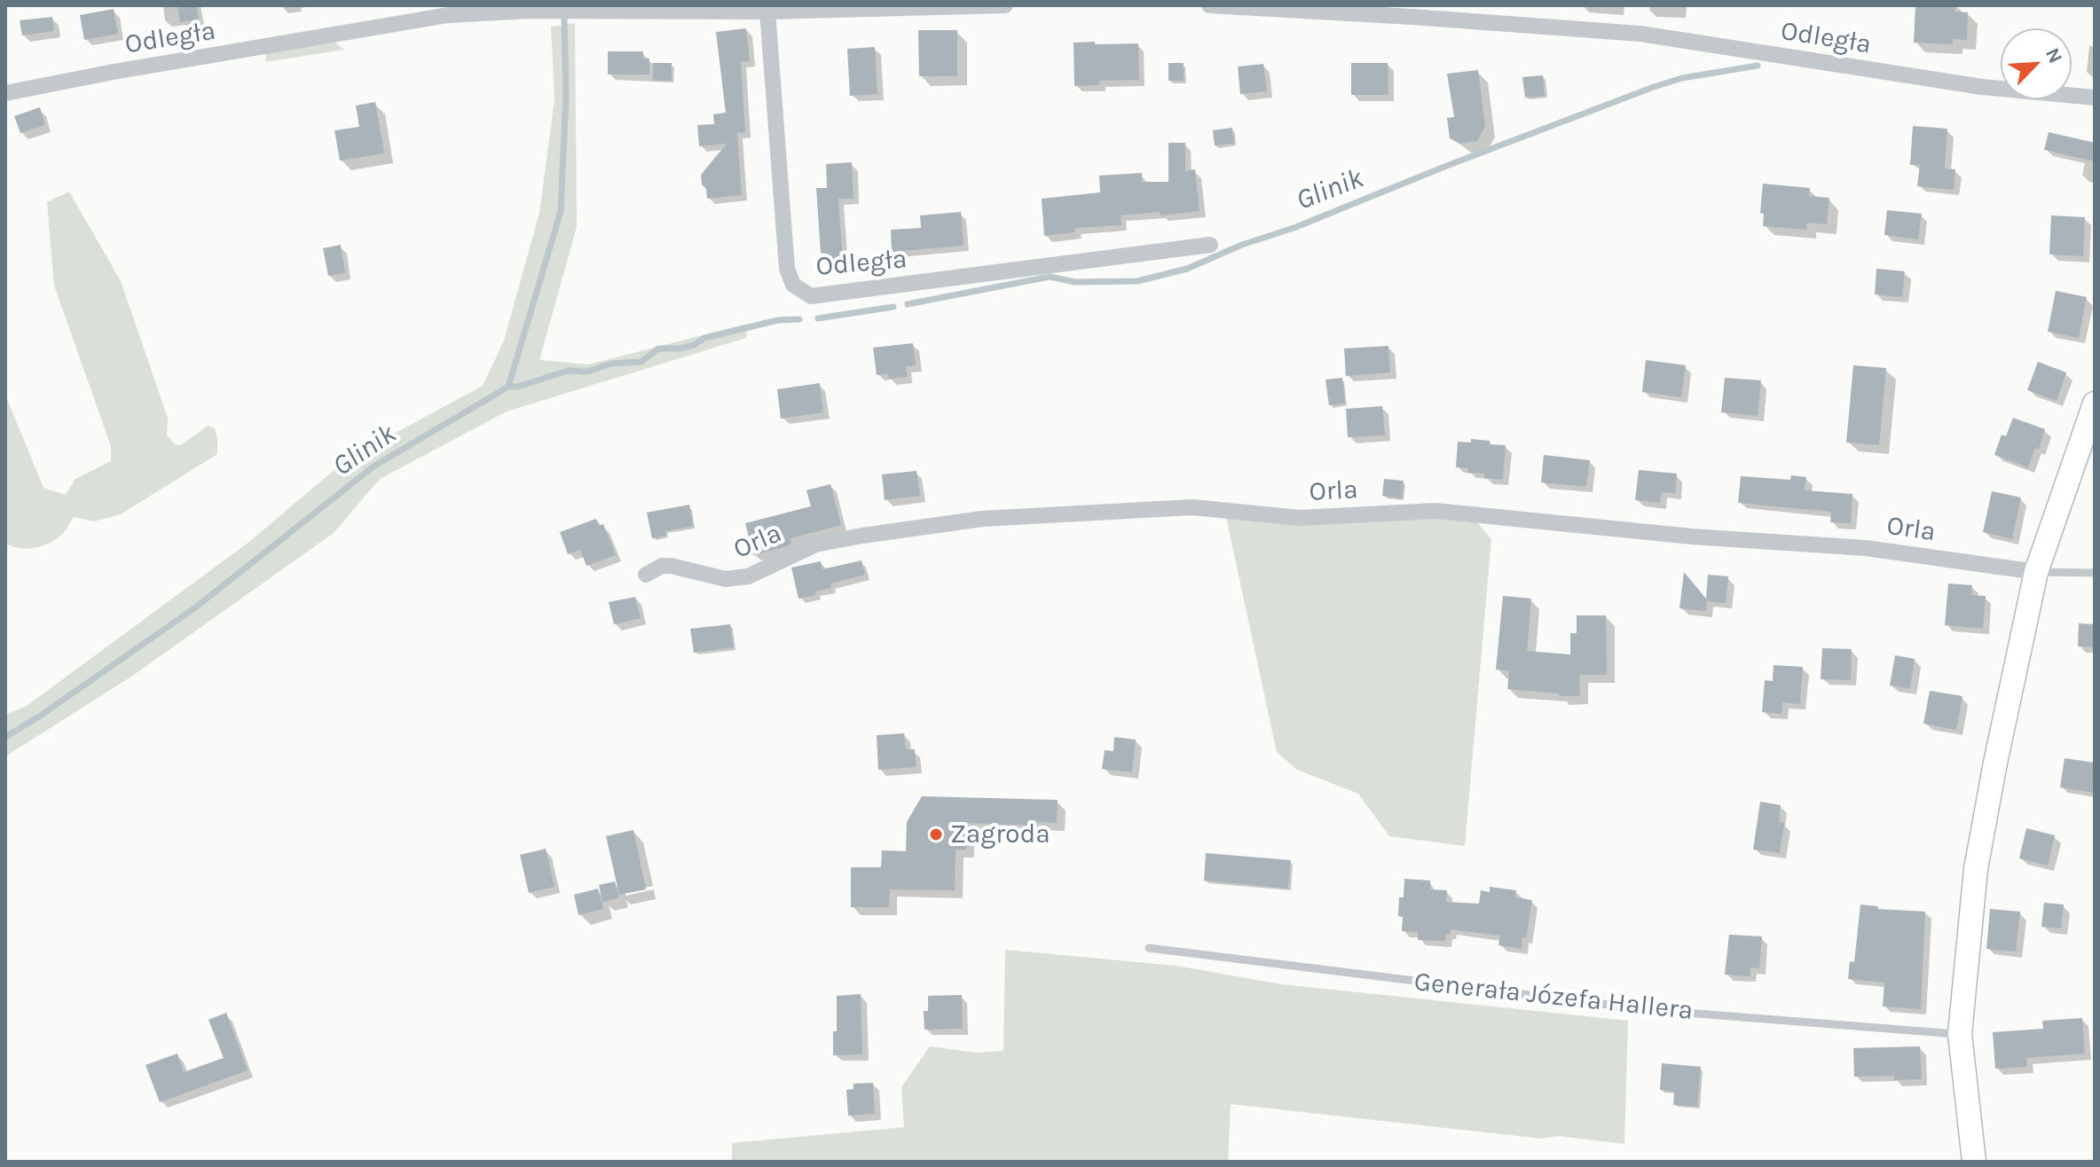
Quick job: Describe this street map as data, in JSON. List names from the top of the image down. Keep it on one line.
{"streets":{"street":["Odległa","Orla"],"lane":["Generała Józefa Hallera"]},"water":["Glinik"],"places":["Zagroda"],"north":"top right"}
